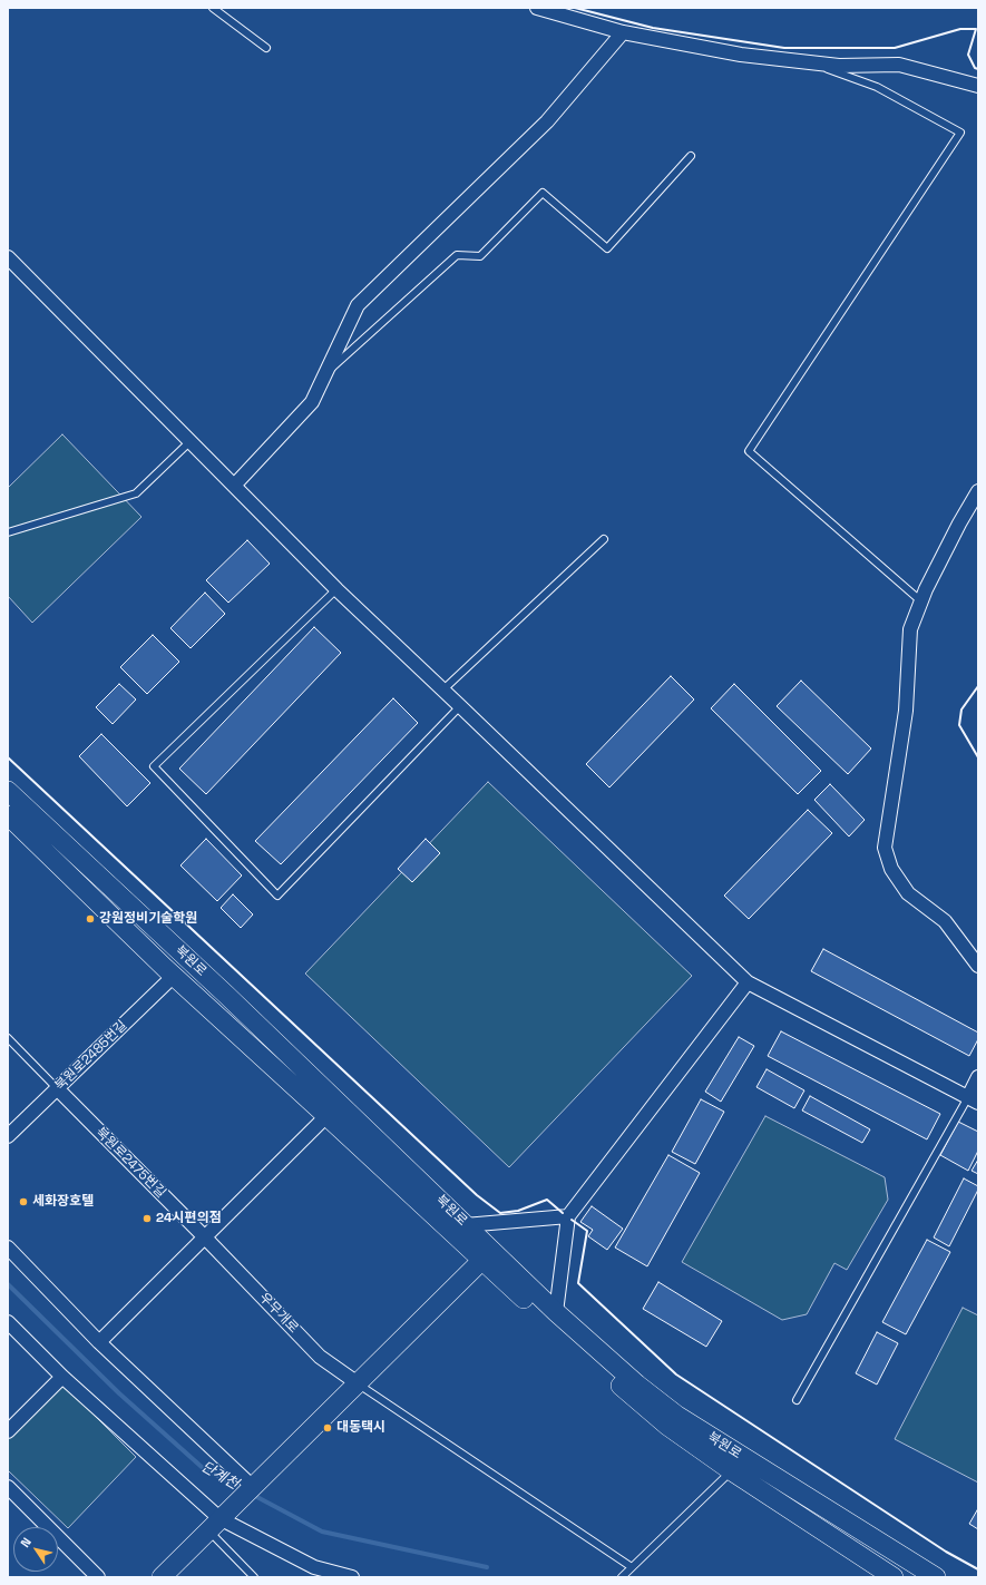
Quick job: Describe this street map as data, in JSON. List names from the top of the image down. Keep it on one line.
{"streets":{"street":["북원로","북원로2485번길","북원로2475번길","우무개로"]},"crossings":[["북원로","북원로2485번길"],["북원로2485번길","북원로2475번길"],["북원로2475번길","우무개로"]],"water":["단계천"],"places":["강원정비기술학원","세화장호텔","24시편의점","대동택시"],"north":"top left"}
